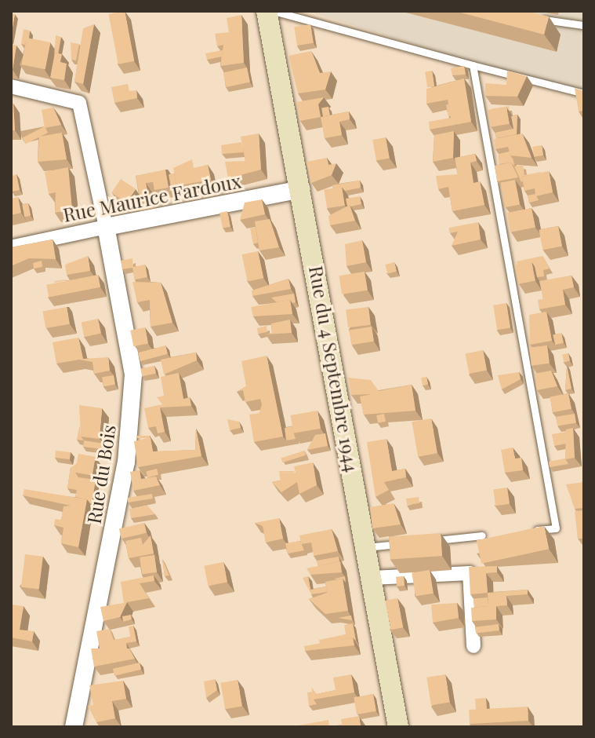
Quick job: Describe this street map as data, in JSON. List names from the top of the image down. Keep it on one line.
{"streets":{"main road":["Rue du 4 Septembre 1944"],"street":["Rue Maurice Fardoux","Rue du Bois"]},"crossings":[["Rue Maurice Fardoux","Rue du 4 Septembre 1944"],["Rue Maurice Fardoux","Rue du Bois"]]}
